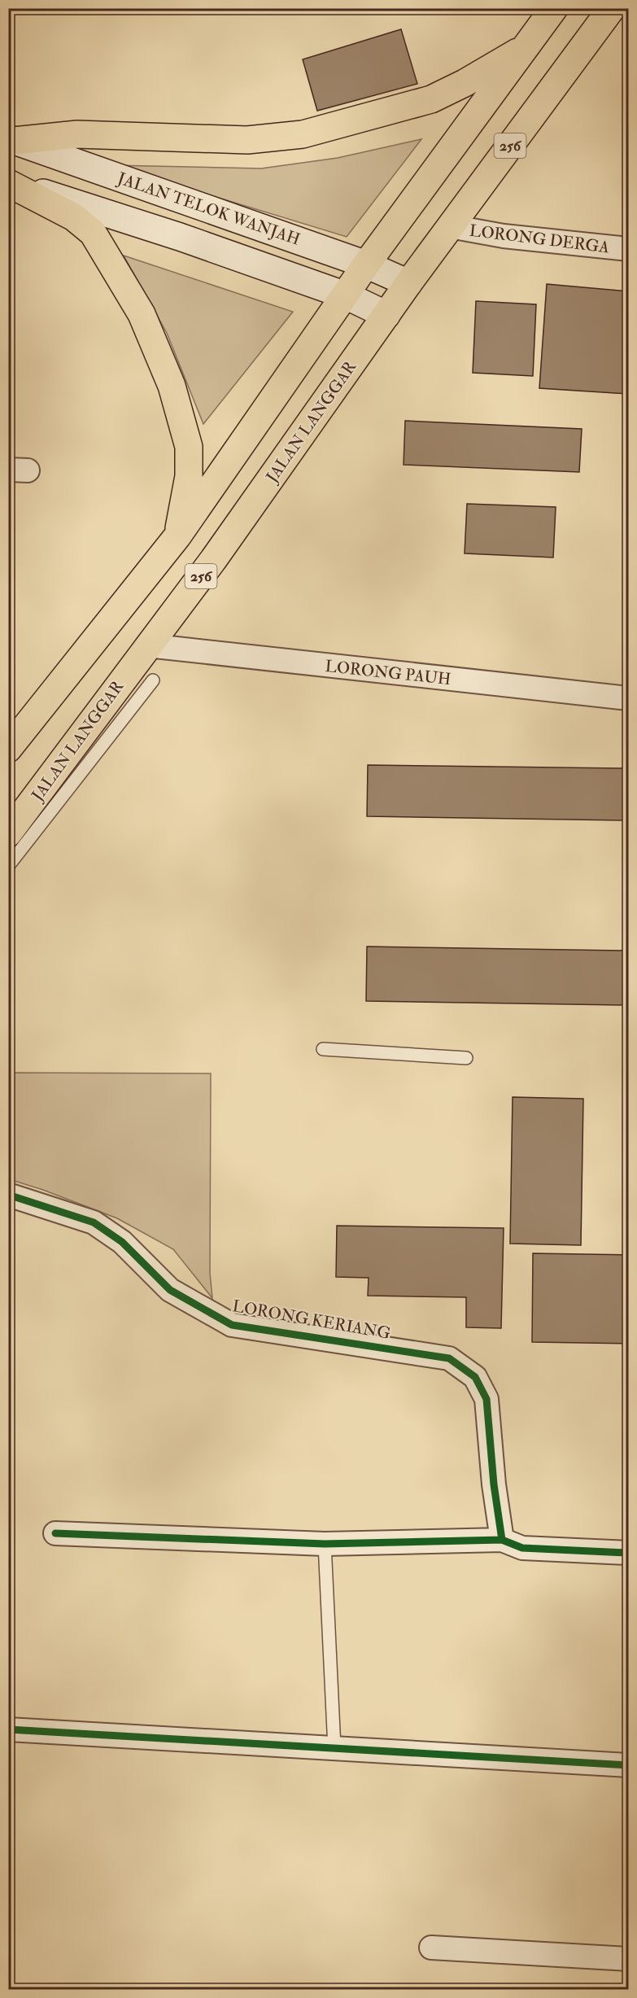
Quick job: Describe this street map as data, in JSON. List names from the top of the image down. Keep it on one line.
{"streets":{"main road":["256","JALAN TELOK WANJAH","JALAN LANGGAR"],"street":["LORONG DERGA","LORONG PAUH","LORONG KERIANG"]},"crossings":[["256","JALAN TELOK WANJAH"],["JALAN TELOK WANJAH","JALAN LANGGAR"],["LORONG DERGA","JALAN LANGGAR"],["JALAN LANGGAR","LORONG PAUH"]]}
